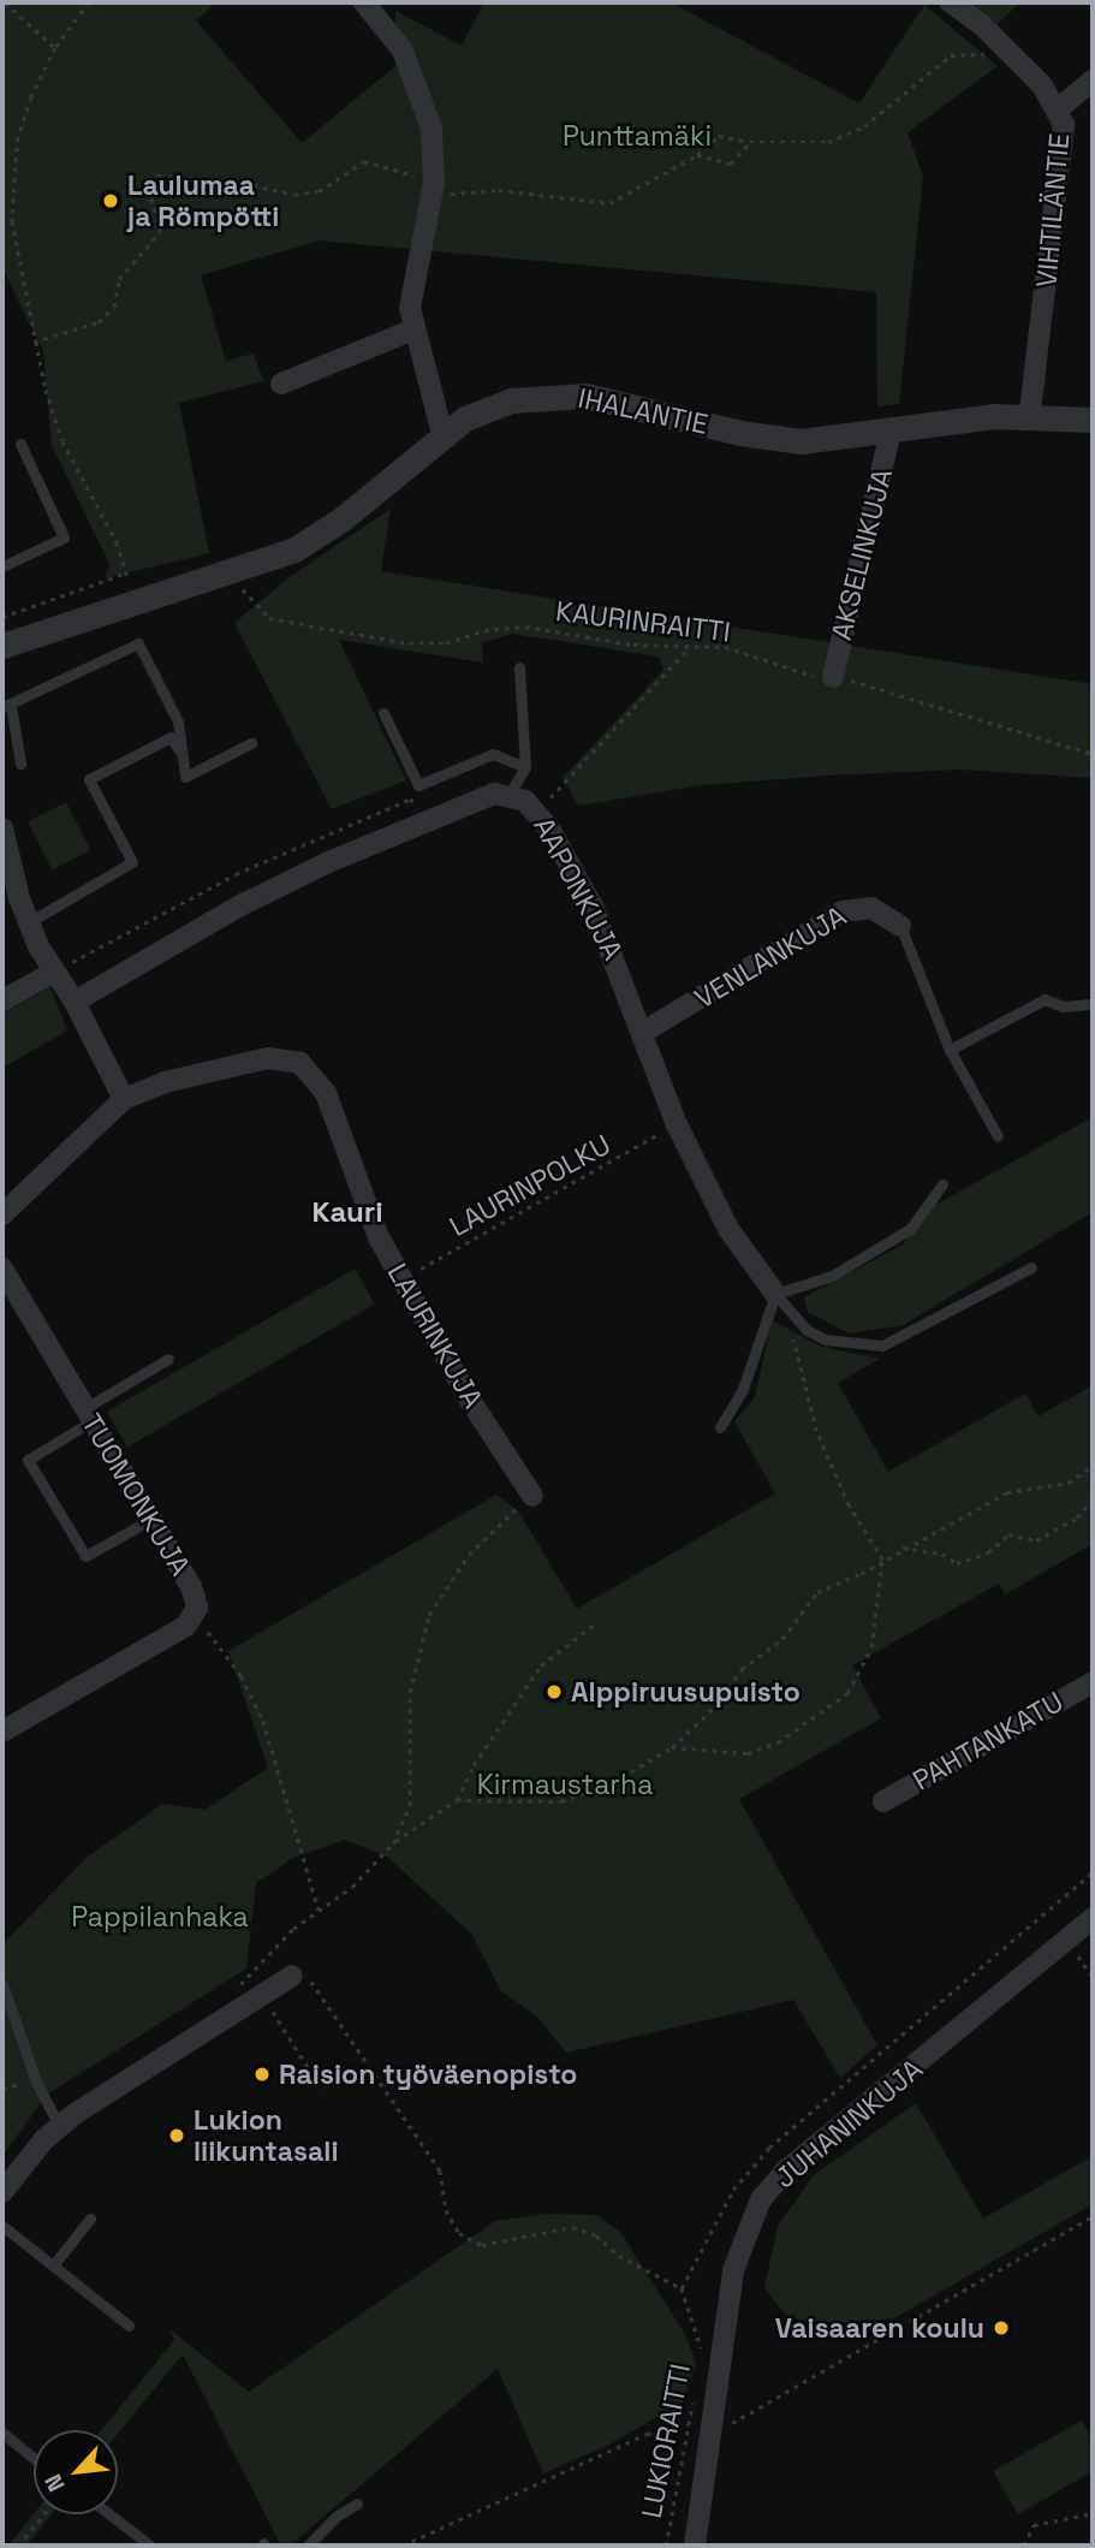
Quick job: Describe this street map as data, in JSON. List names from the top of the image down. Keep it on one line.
{"streets":{"street":["VIHTILÄNTIE","IHALANTIE","AKSELINKUJA","AAPONKUJA","VENLANKUJA","LAURINKUJA","TUOMONKUJA","PAHTANKATU","JUHANINKUJA"],"path":["KAURINRAITTI","LAURINPOLKU","LUKIORAITTI"]},"crossings":[["VIHTILÄNTIE","IHALANTIE"],["IHALANTIE","AKSELINKUJA"],["AKSELINKUJA","KAURINRAITTI"],["AAPONKUJA","VENLANKUJA"],["AAPONKUJA","LAURINPOLKU"],["LAURINPOLKU","LAURINKUJA"]],"districts":["Kauri"],"parks":["Punttamäki","Kirmaustarha","Pappilanhaka"],"places":["Laulumaa ja Römpötti","Alppiruusupuisto","Raision työväenopisto","Lukion liikuntasali","Vaisaaren koulu"],"north":"bottom left"}
